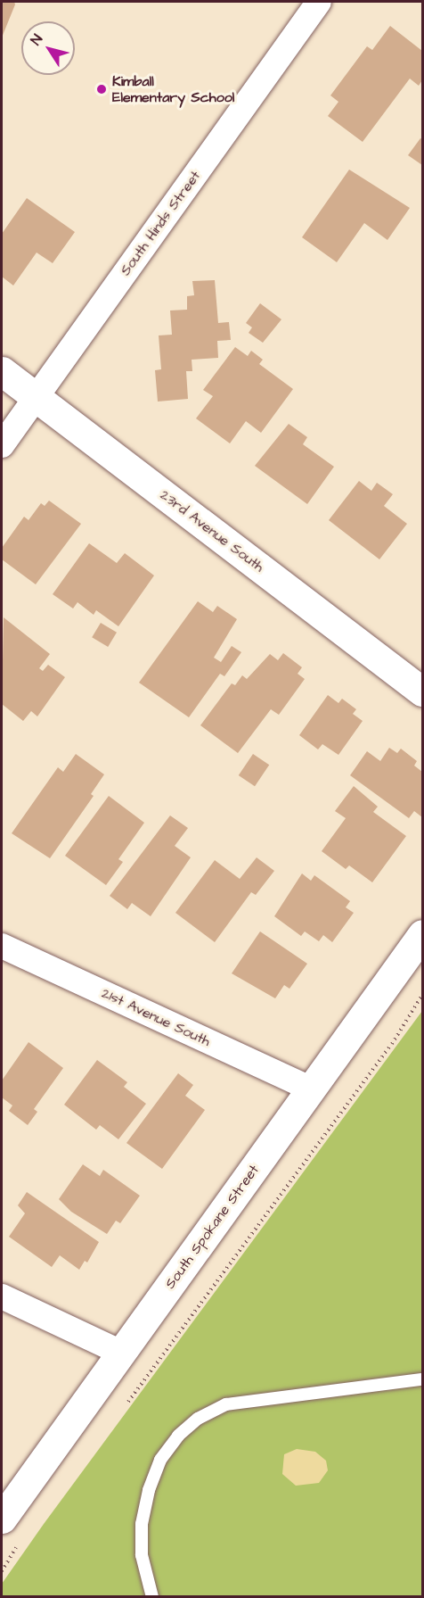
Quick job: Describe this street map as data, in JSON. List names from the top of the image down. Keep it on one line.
{"streets":{"street":["South Hinds Street","23rd Avenue South","21st Avenue South","South Spokane Street"]},"crossings":[["South Hinds Street","23rd Avenue South"],["21st Avenue South","South Spokane Street"]],"places":["Kimball Elementary School"],"north":"top left"}
